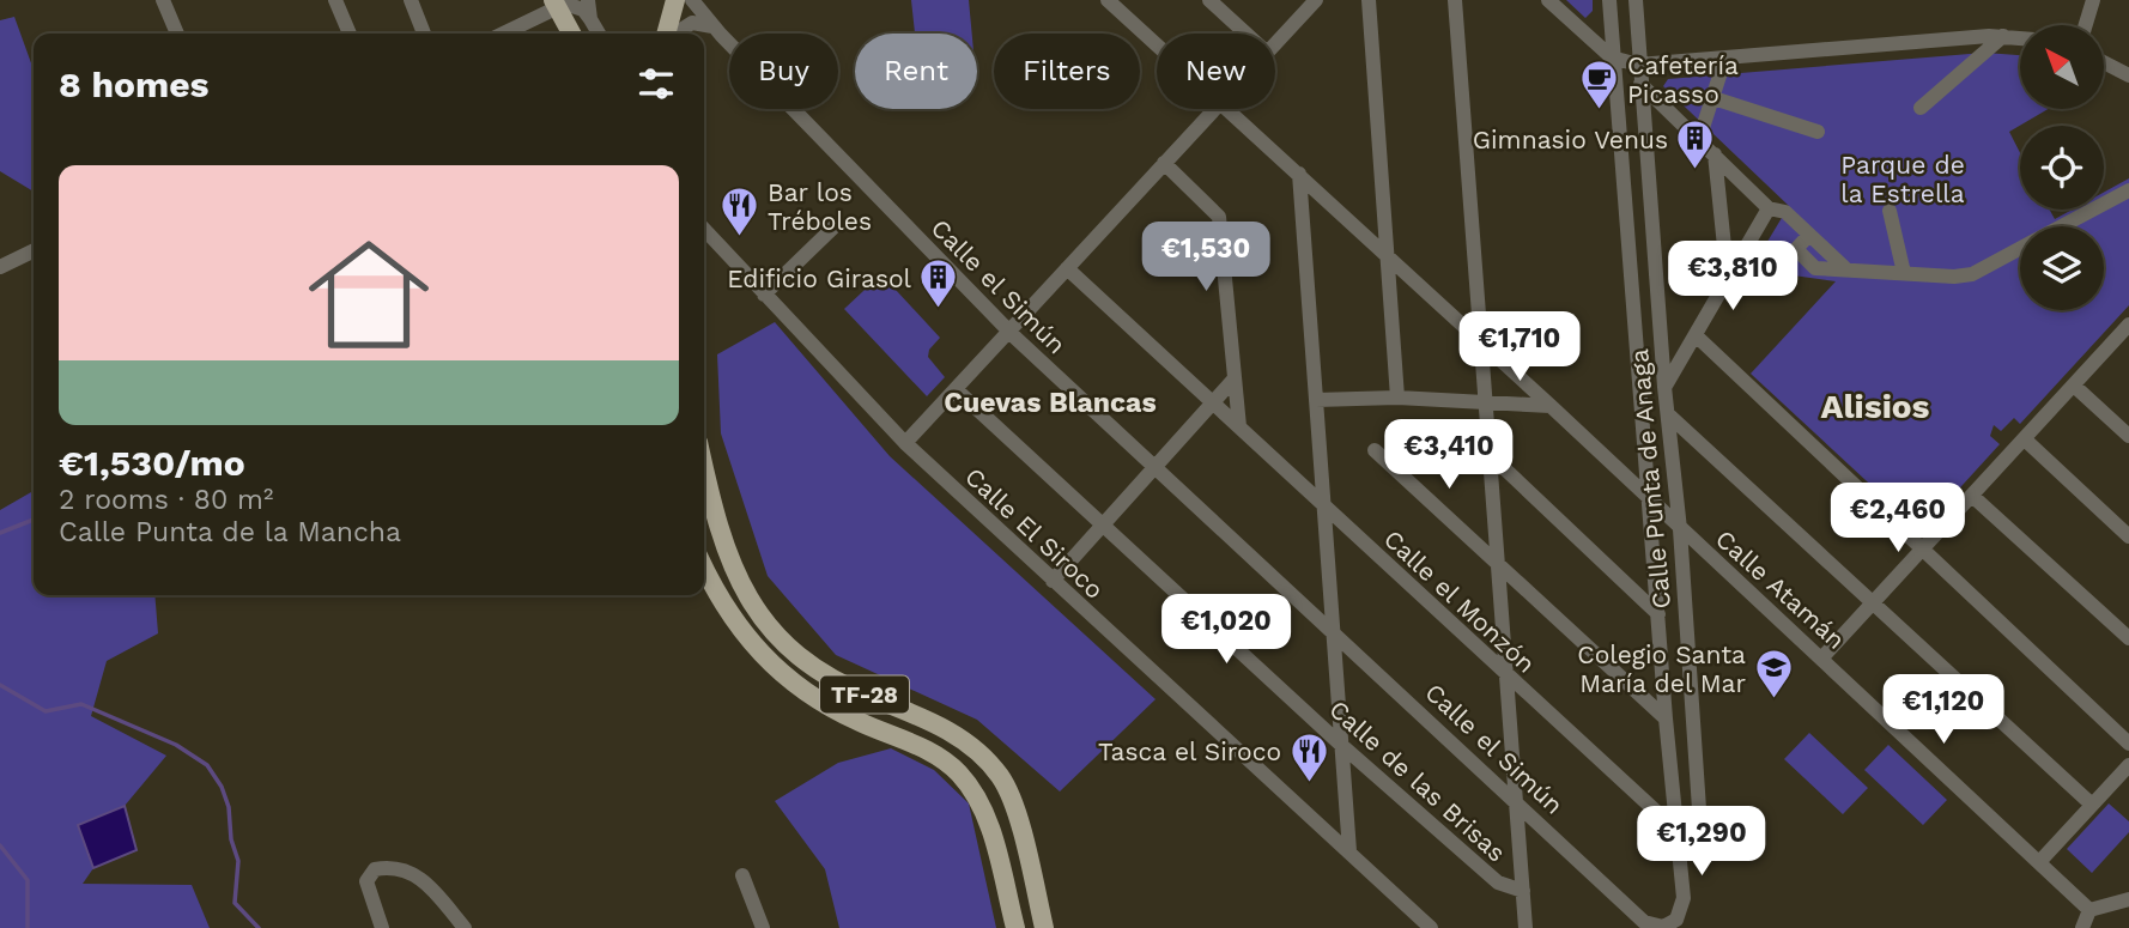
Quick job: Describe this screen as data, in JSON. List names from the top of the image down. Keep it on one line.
{"streets":{"main road":["TF-28"],"street":["Calle el Simún","Calle Punta de Anaga","Calle El Siroco","Calle Atamán","Calle el Monzón","Calle de las Brisas"]},"crossings":[["Calle el Simún","Calle Punta de Anaga"],["Calle Punta de Anaga","Calle Atamán"],["Calle Punta de Anaga","Calle el Monzón"]],"districts":["Cuevas Blancas","Alisios"],"parks":["Parque de la Estrella"],"places":{"cafe":["Cafetería Picasso"],"building":["Gimnasio Venus","Edificio Girasol"],"restaurant":["Bar los Tréboles","Tasca el Siroco"],"school or university":["Colegio Santa María del Mar"]},"north":"top left","page":{"chip":["Buy","Rent","Filters","New"],"heading":"8 homes","list":[{"name":"€1,530/mo","note":"2 rooms · 80 m² · Calle Punta de la Mancha"}],"price":["€1,530","€3,810","€1,710","€3,410","€2,460","€1,020","€1,120","€1,290"]}}
